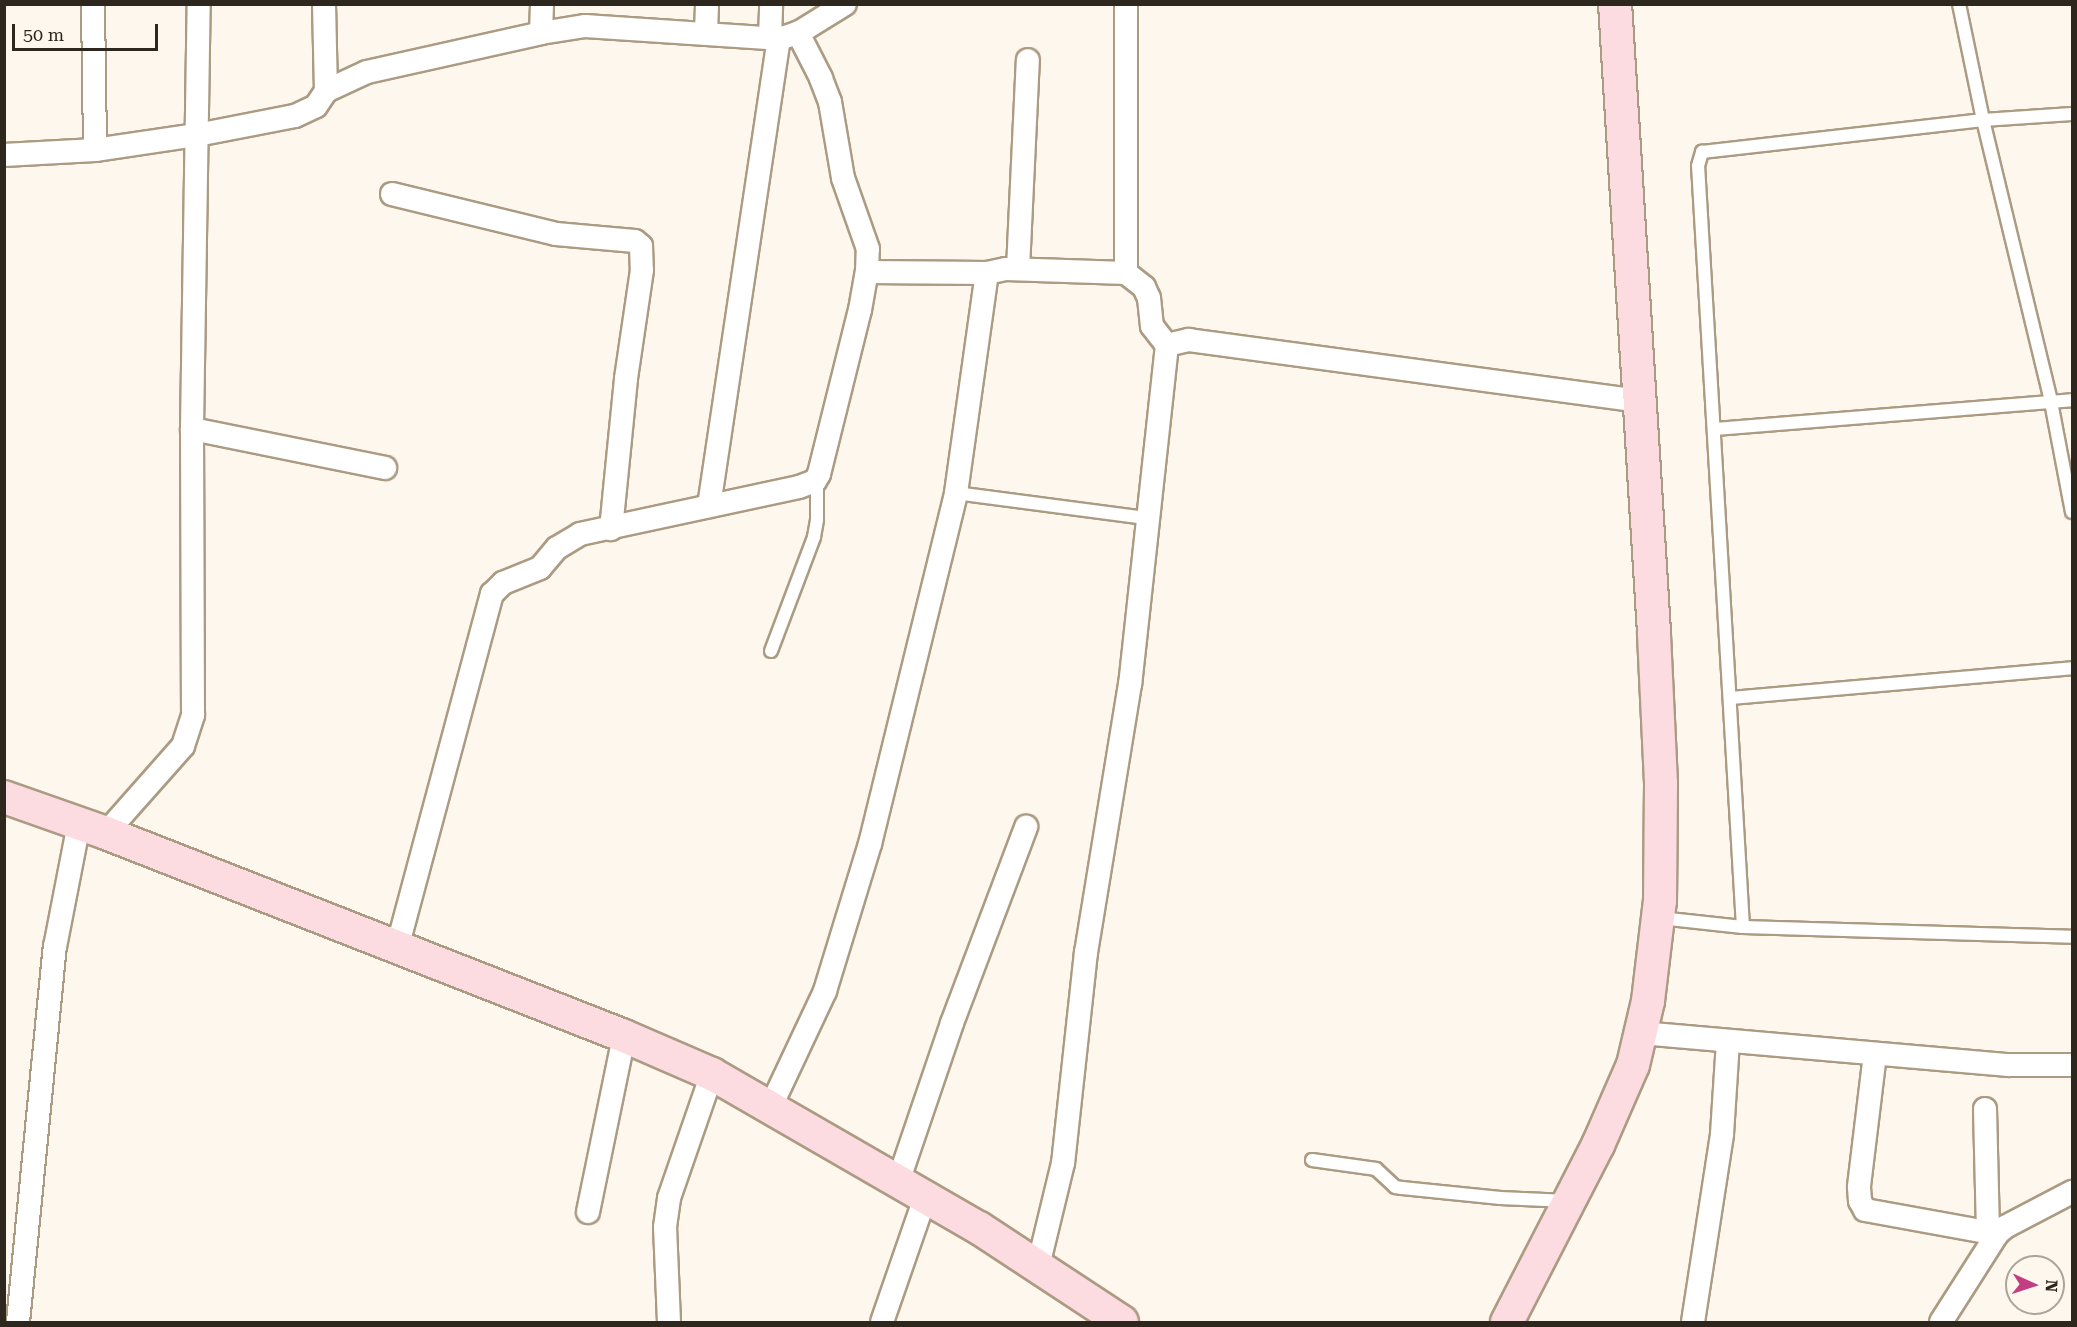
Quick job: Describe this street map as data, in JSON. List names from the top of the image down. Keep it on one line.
{"scale_bar":"50 m","north":"right"}
